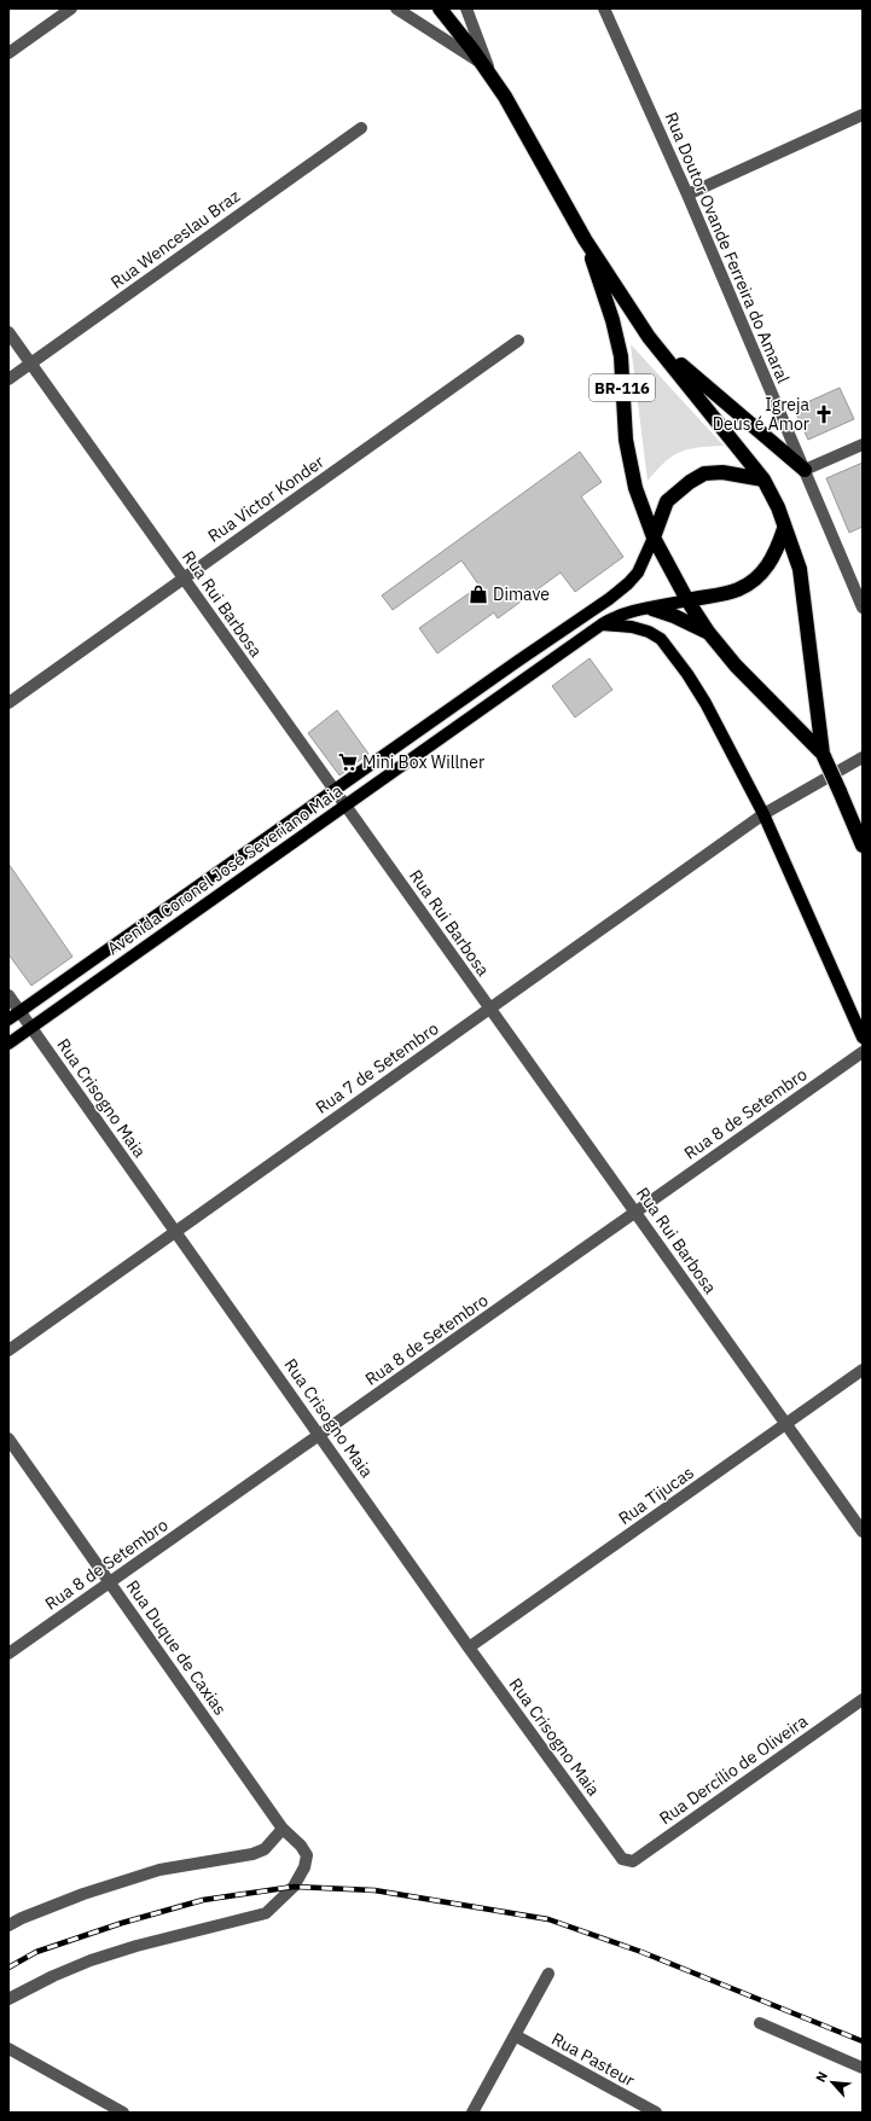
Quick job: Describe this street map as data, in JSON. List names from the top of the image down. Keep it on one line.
{"streets":{"highway":["BR-116"],"main road":["Avenida Coronel José Severiano Maia"],"street":["Rua Wenceslau Braz","Rua Doutor Ovande Ferreira do Amaral","Rua Victor Konder","Rua Rui Barbosa","Rua 7 de Setembro","Rua Crisogno Maia","Rua 8 de Setembro","Rua Tijucas","Rua Duque de Caxias","Rua Dercílio de Oliveira","Rua Pasteur"]},"crossings":[["Rua Wenceslau Braz","Rua Rui Barbosa"],["BR-116","Avenida Coronel José Severiano Maia"],["Rua Victor Konder","Rua Rui Barbosa"],["Rua Rui Barbosa","Avenida Coronel José Severiano Maia"],["Rua Rui Barbosa","Rua 7 de Setembro"],["Rua Rui Barbosa","Rua 8 de Setembro"],["Rua Rui Barbosa","Rua Tijucas"],["Avenida Coronel José Severiano Maia","Rua Crisogno Maia"],["Rua 7 de Setembro","Rua Crisogno Maia"],["Rua Crisogno Maia","Rua 8 de Setembro"],["Rua Crisogno Maia","Rua Tijucas"],["Rua Crisogno Maia","Rua Dercílio de Oliveira"],["Rua 8 de Setembro","Rua Duque de Caxias"]],"places":{"church":["Igreja Deus é Amor"],"shop":["Dimave"],"supermarket":["Mini Box Willner"]},"north":"top left"}
